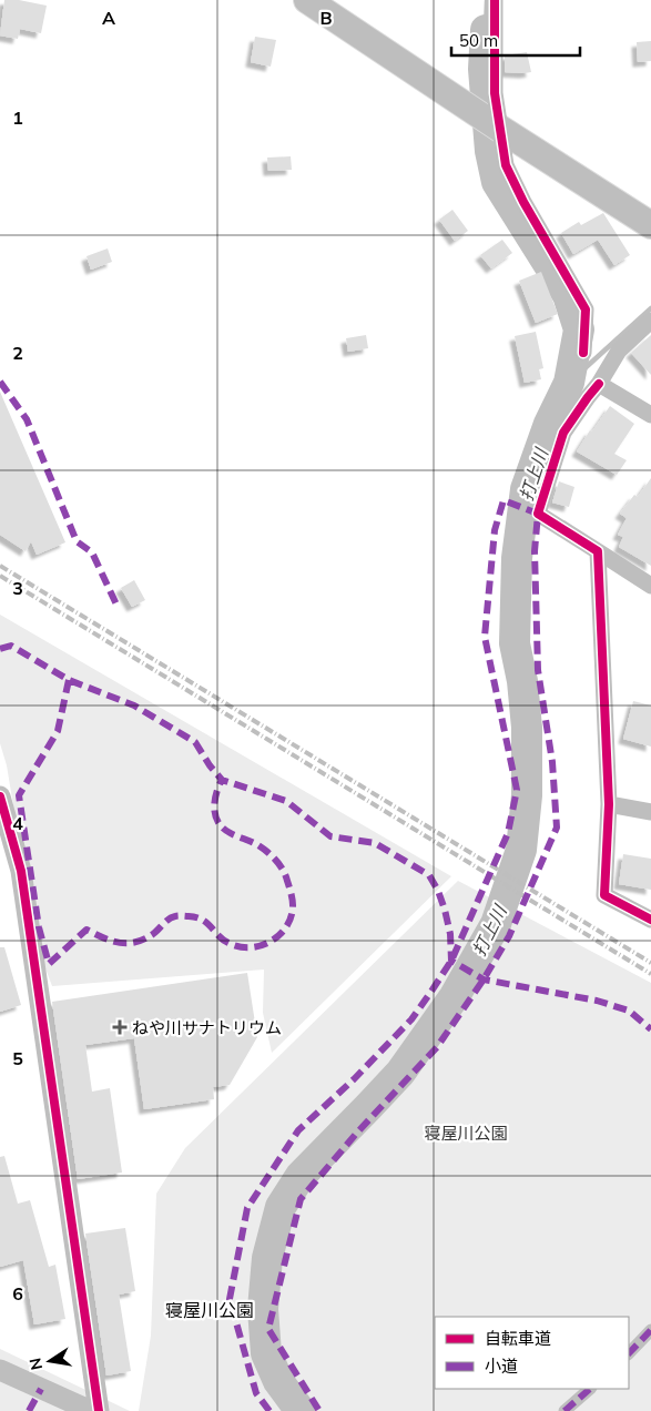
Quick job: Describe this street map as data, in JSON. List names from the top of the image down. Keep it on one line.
{"districts":["寝屋川公園"],"water":["打上川"],"parks":["寝屋川公園"],"places":{"health":["ねや川サナトリウム"]},"legend":["自転車道","小道"],"scale_bar":"50 m","north":"left","grid":{"columns":["A","B"],"rows":["1","2","3","4","5","6"]}}
